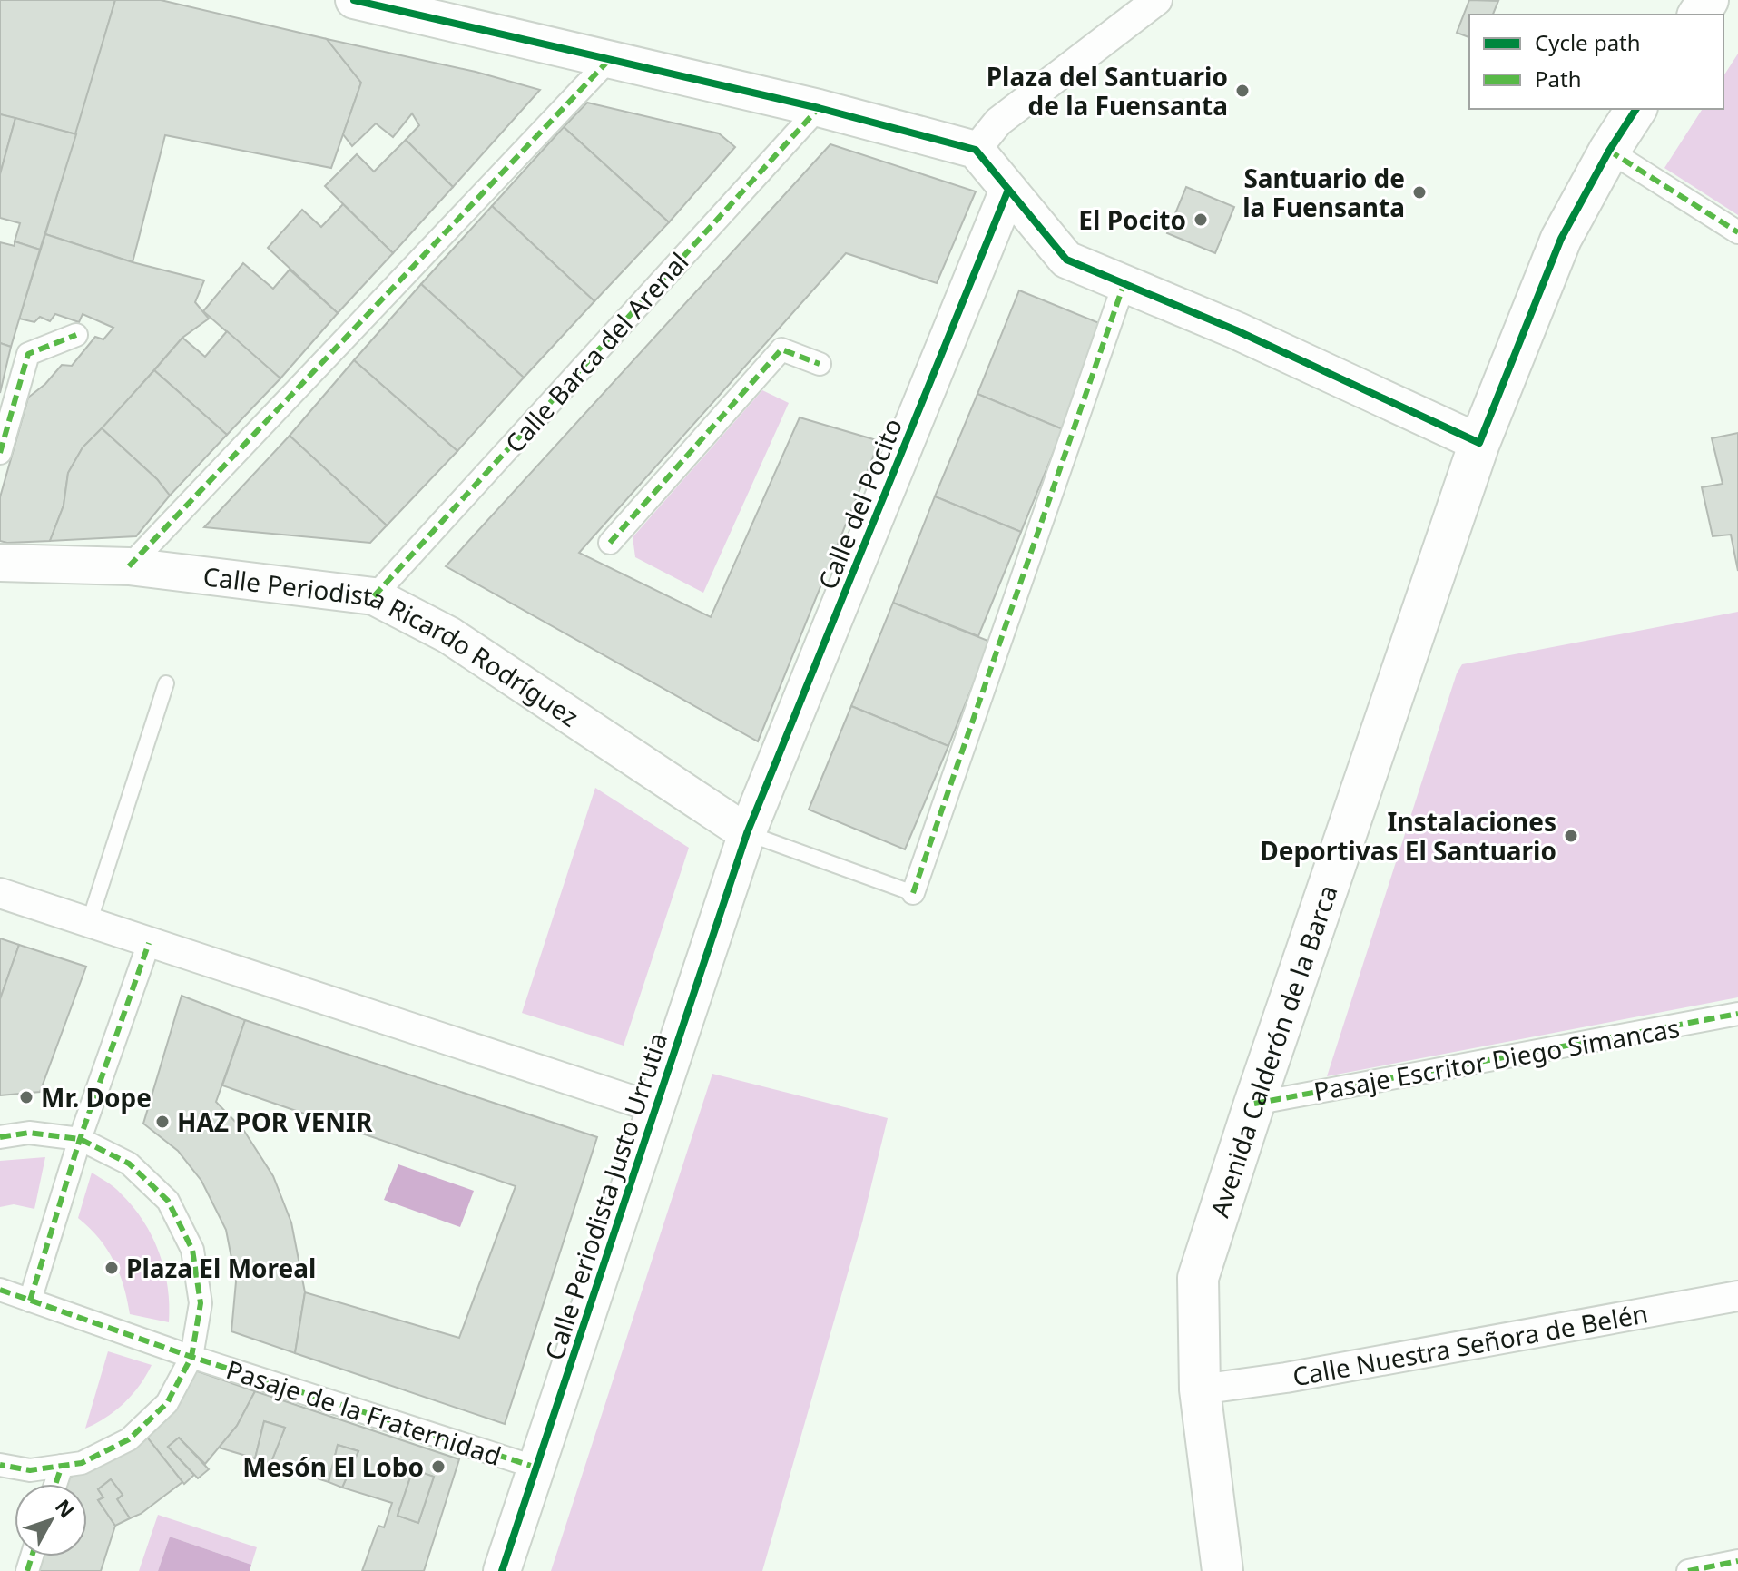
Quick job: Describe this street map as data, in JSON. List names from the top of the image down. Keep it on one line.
{"streets":{"main road":["Avenida Calderón de la Barca"],"street":["Calle Barca del Arenal","Calle del Pocito","Calle Periodista Ricardo Rodríguez","Pasaje Escritor Diego Simancas","Calle Periodista Justo Urrutia","Calle Nuestra Señora de Belén","Pasaje de la Fraternidad"]},"crossings":[["Calle Barca del Arenal","Calle Periodista Ricardo Rodríguez"],["Calle del Pocito","Calle Periodista Ricardo Rodríguez"],["Calle del Pocito","Calle Periodista Justo Urrutia"],["Calle Periodista Ricardo Rodríguez","Calle Periodista Justo Urrutia"],["Avenida Calderón de la Barca","Pasaje Escritor Diego Simancas"],["Avenida Calderón de la Barca","Calle Nuestra Señora de Belén"],["Calle Periodista Justo Urrutia","Pasaje de la Fraternidad"]],"places":["Plaza del Santuario de la Fuensanta","Santuario de la Fuensanta","El Pocito","Instalaciones Deportivas El Santuario","Mr. Dope","HAZ POR VENIR","Plaza El Moreal","Mesón El Lobo"],"legend":["Cycle path","Path"],"north":"top right"}
